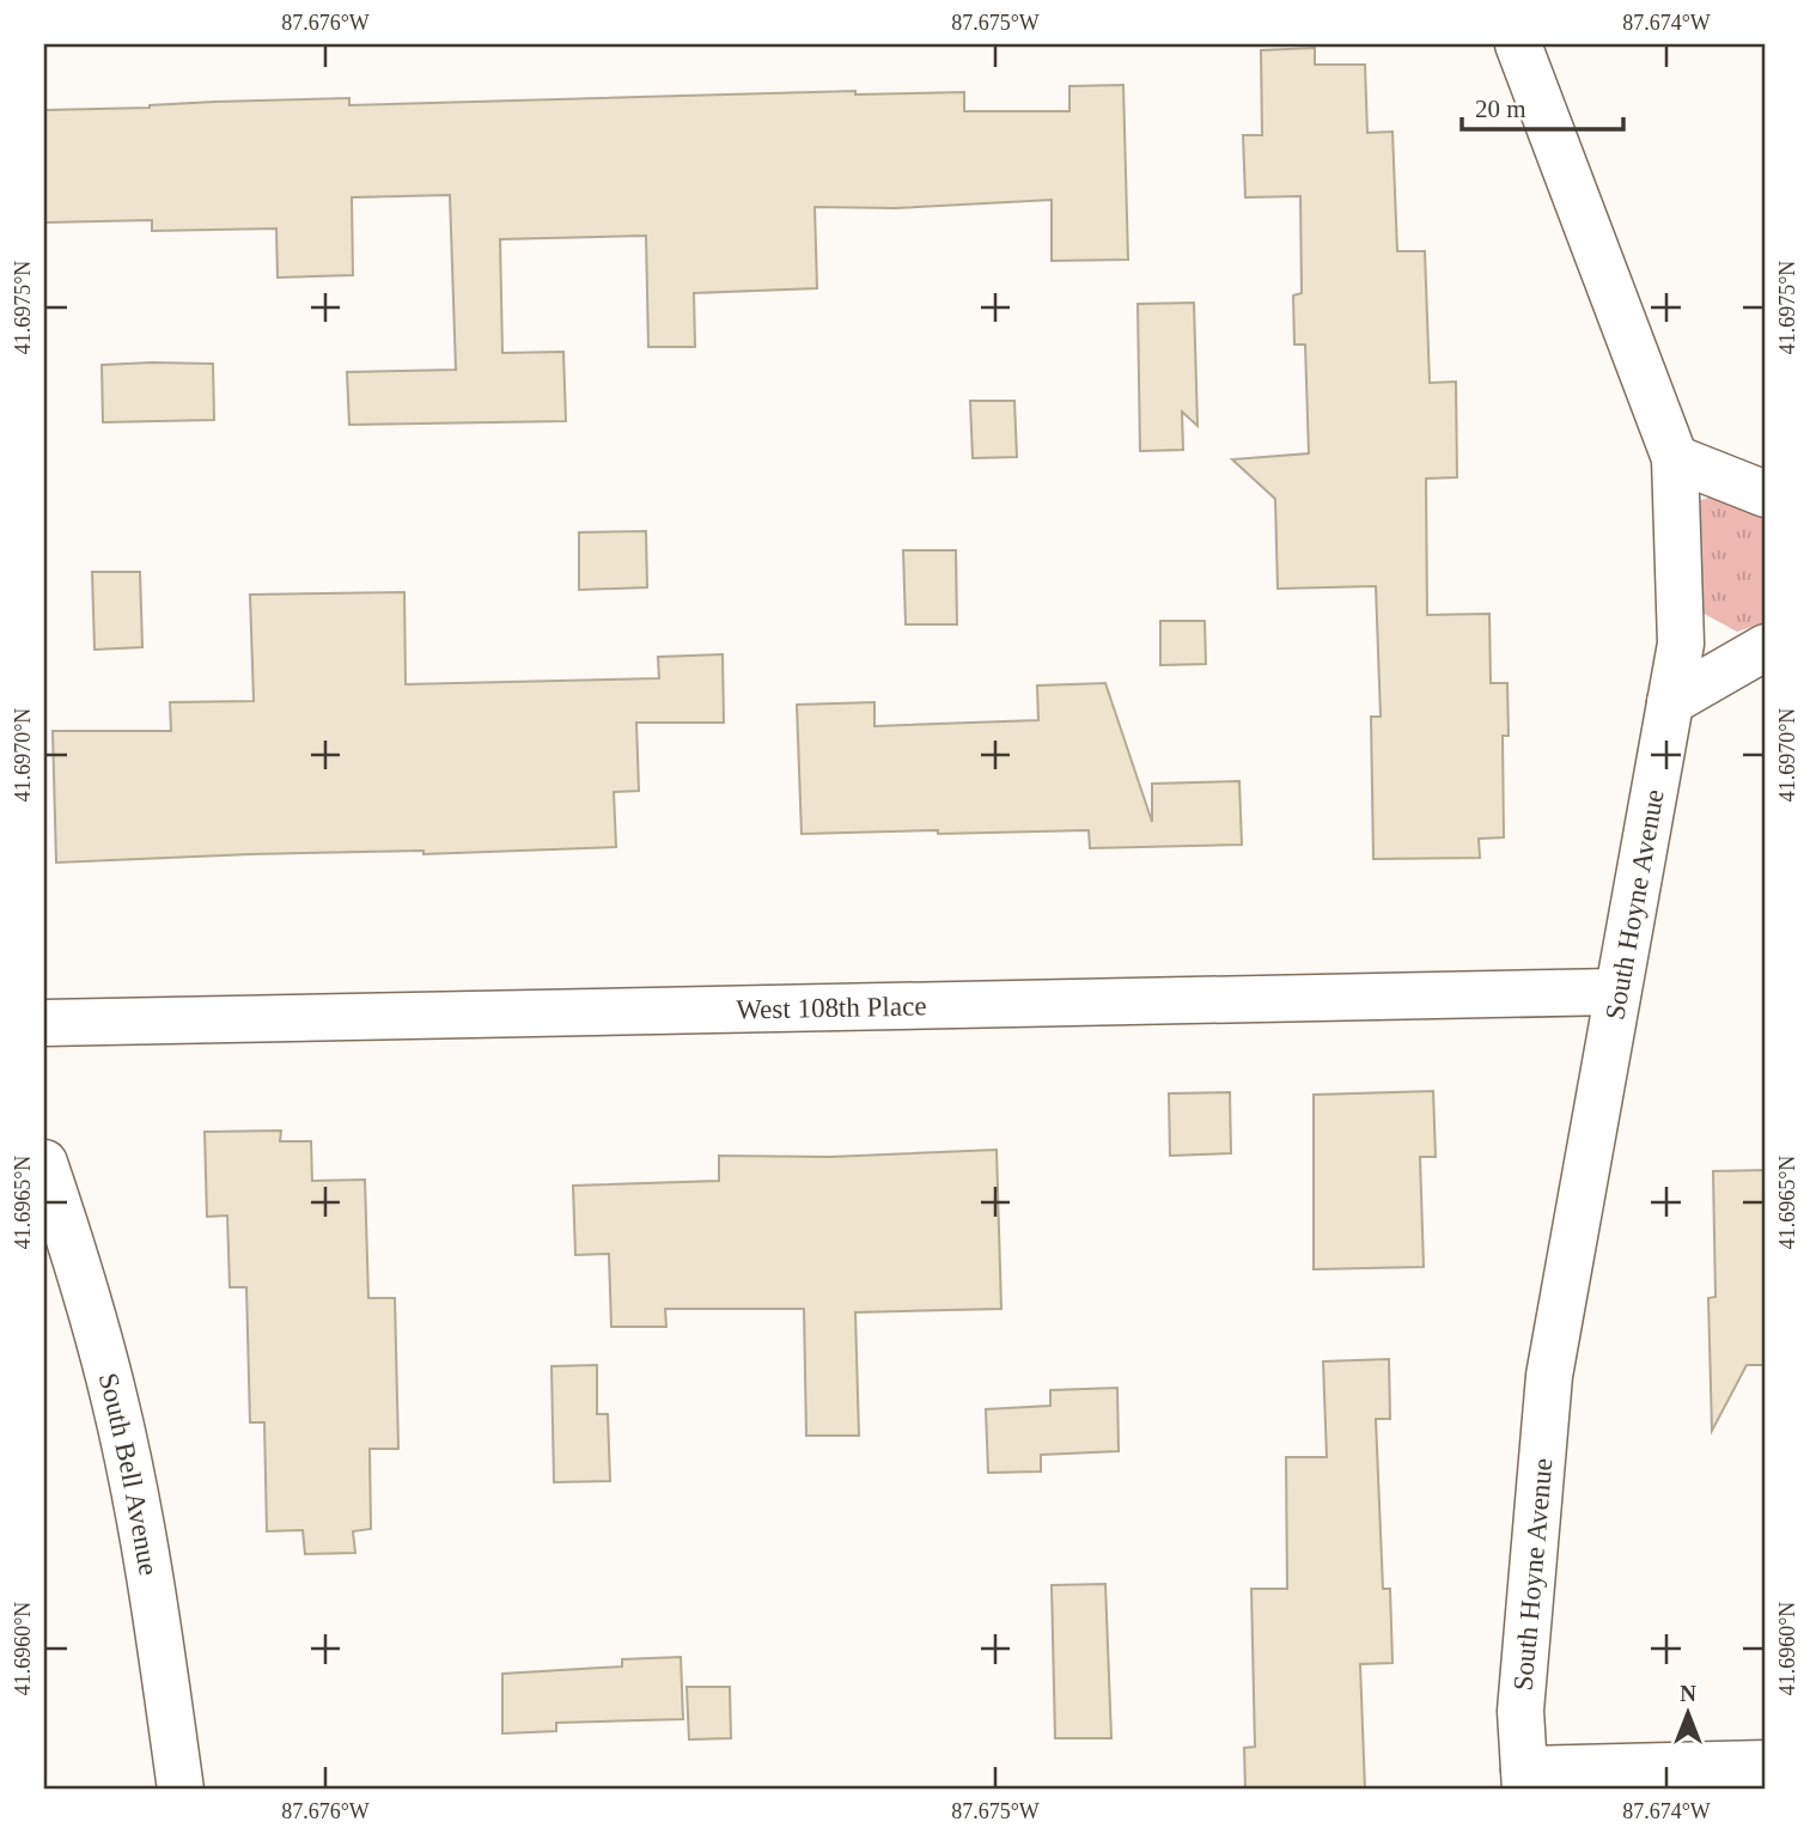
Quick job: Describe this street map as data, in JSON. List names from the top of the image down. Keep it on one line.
{"streets":{"street":["South Hoyne Avenue","West 108th Place","South Bell Avenue"]},"crossings":[["South Hoyne Avenue","West 108th Place"]],"scale_bar":"20 m","north":"top","coordinates":["87.676°W","87.675°W","87.674°W","41.6975°N","41.6970°N","41.6965°N","41.6960°N"]}
